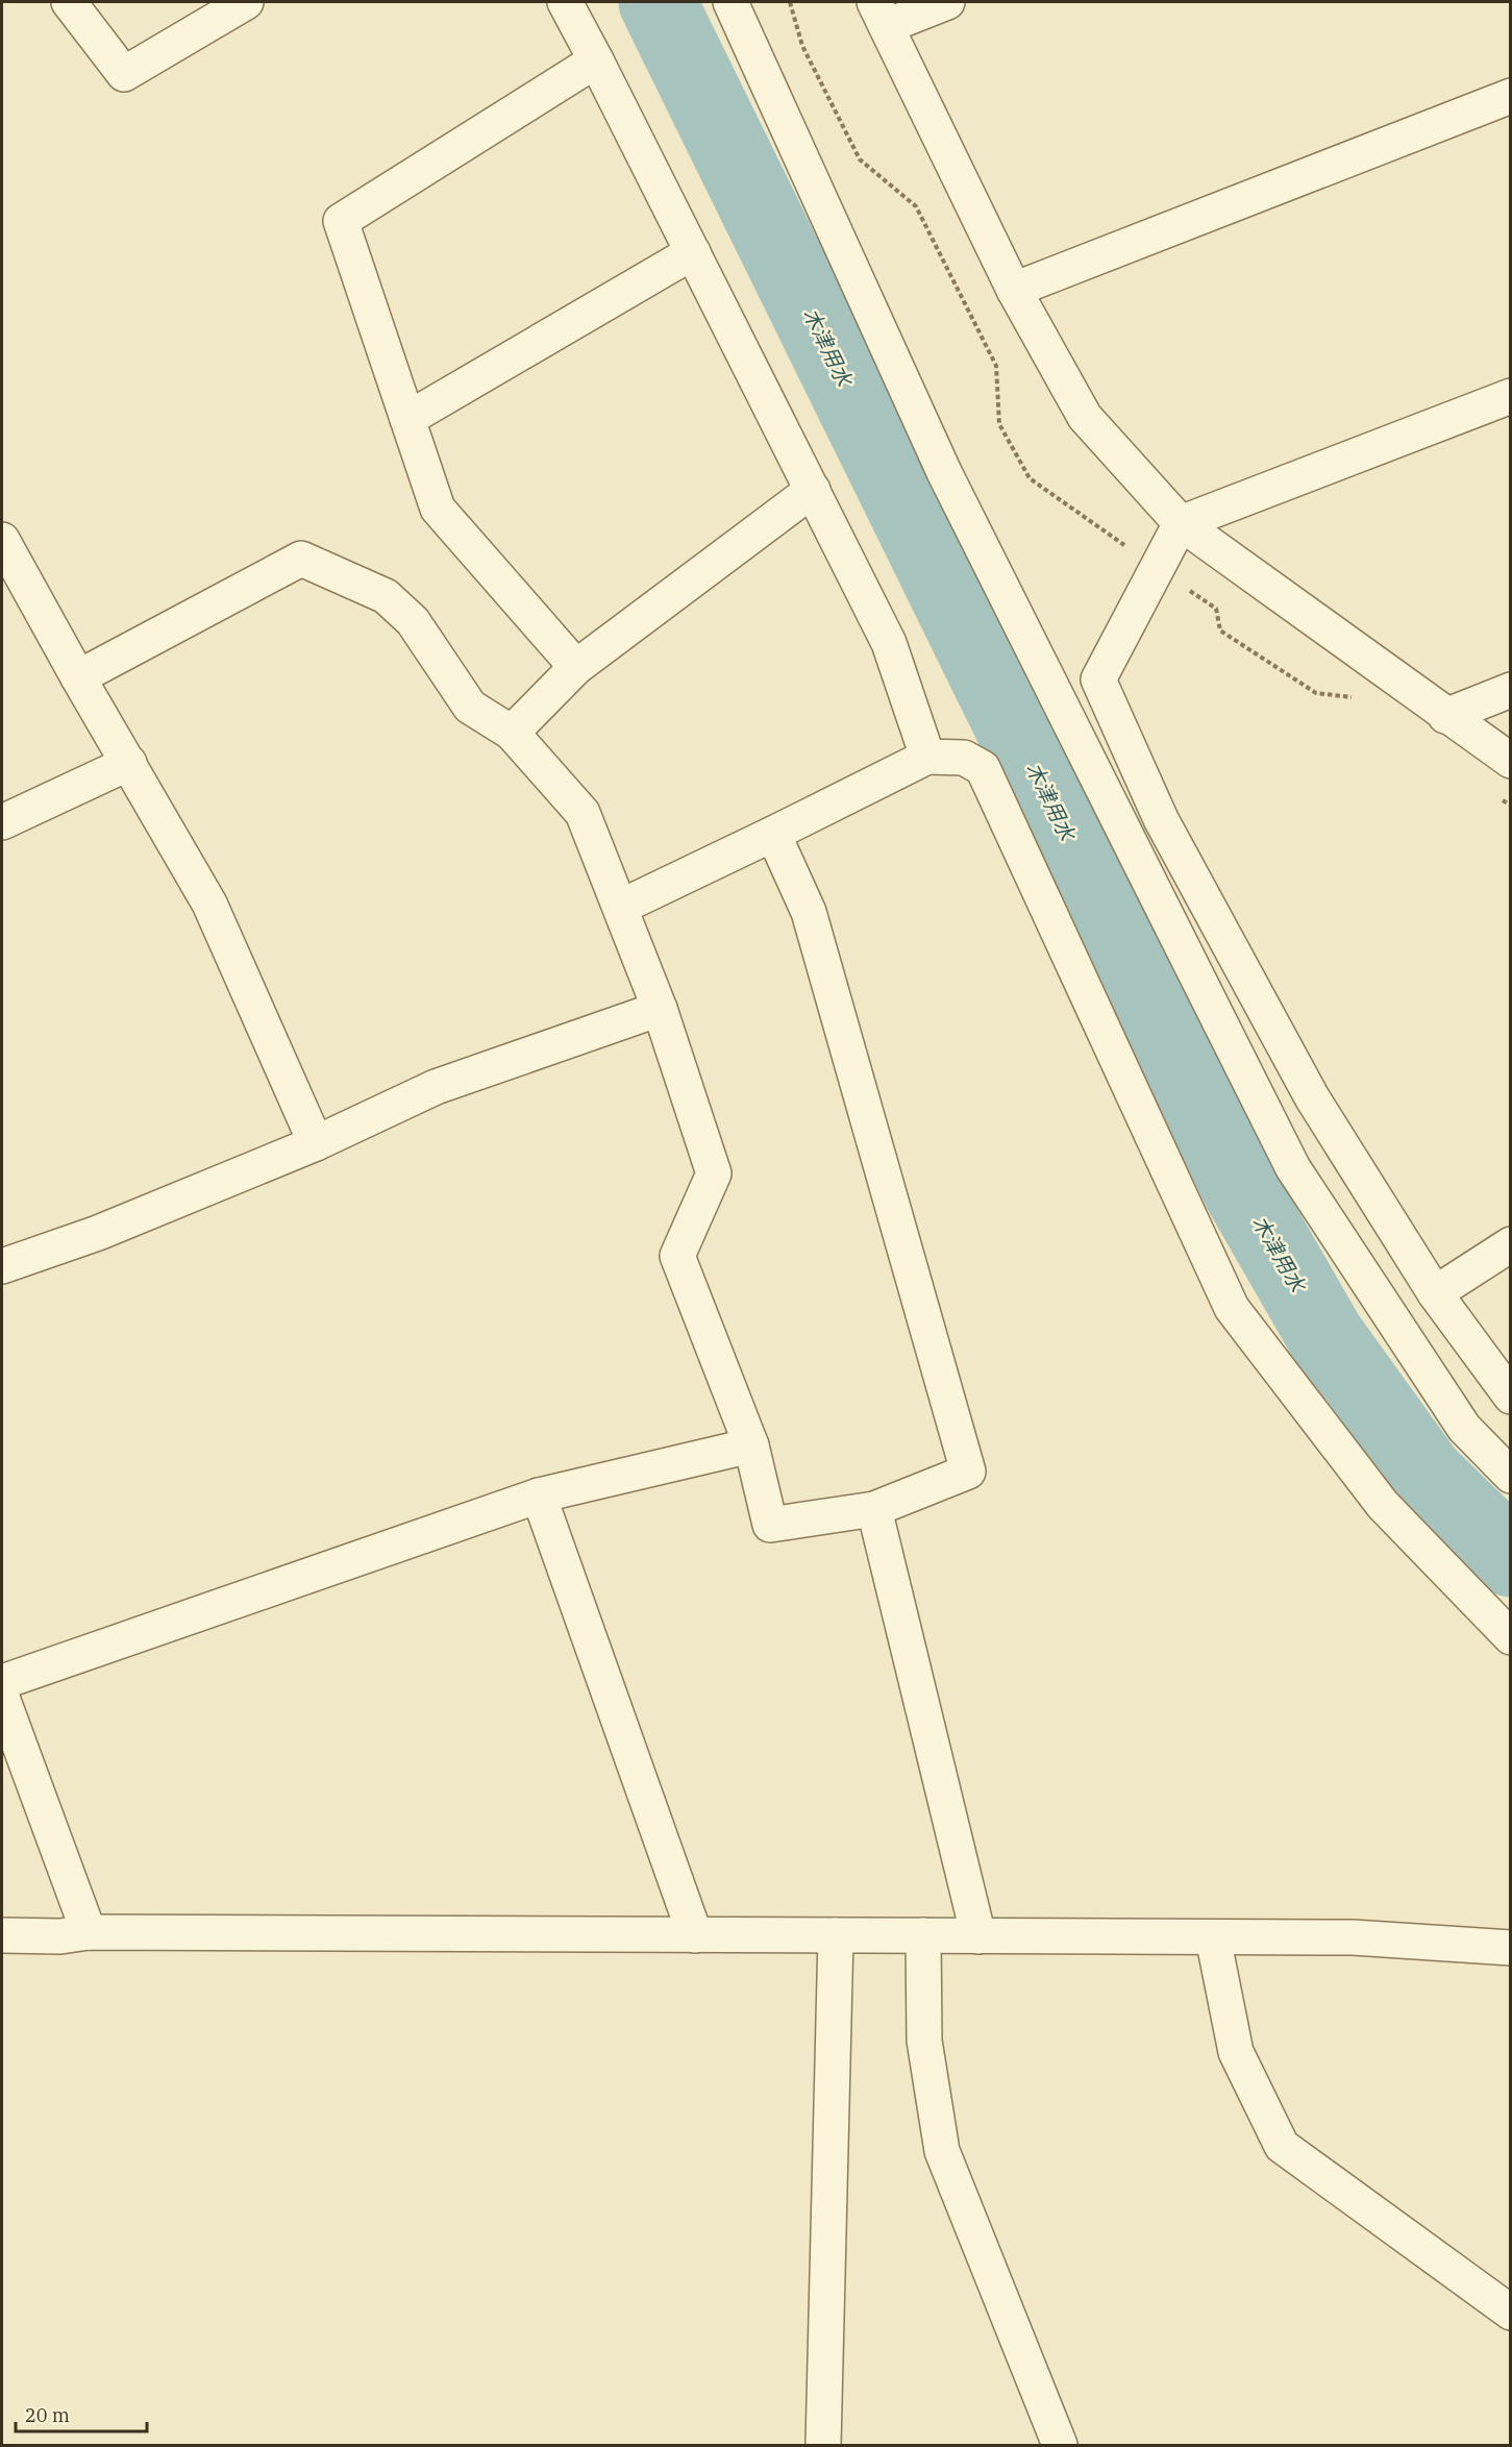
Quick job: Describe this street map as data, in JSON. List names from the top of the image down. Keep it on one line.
{"water":["木津用水"],"scale_bar":"20 m"}
